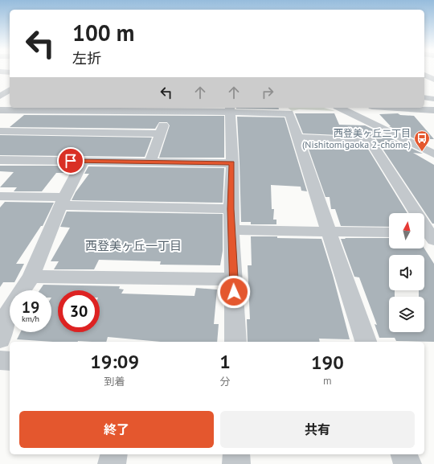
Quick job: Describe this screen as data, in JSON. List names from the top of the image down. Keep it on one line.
{"districts":["西登美ヶ丘一丁目"],"places":{"bus stop":["西登美ヶ丘二丁目 (Nishitomigaoka 2-chōme)"]},"north":"top","page":{"turn":["100 m","左折"],"speed":"19 km/h","limit":"30","eta":["19:09","到着","1","分","190","m"],"buttons":["終了","共有"]}}
